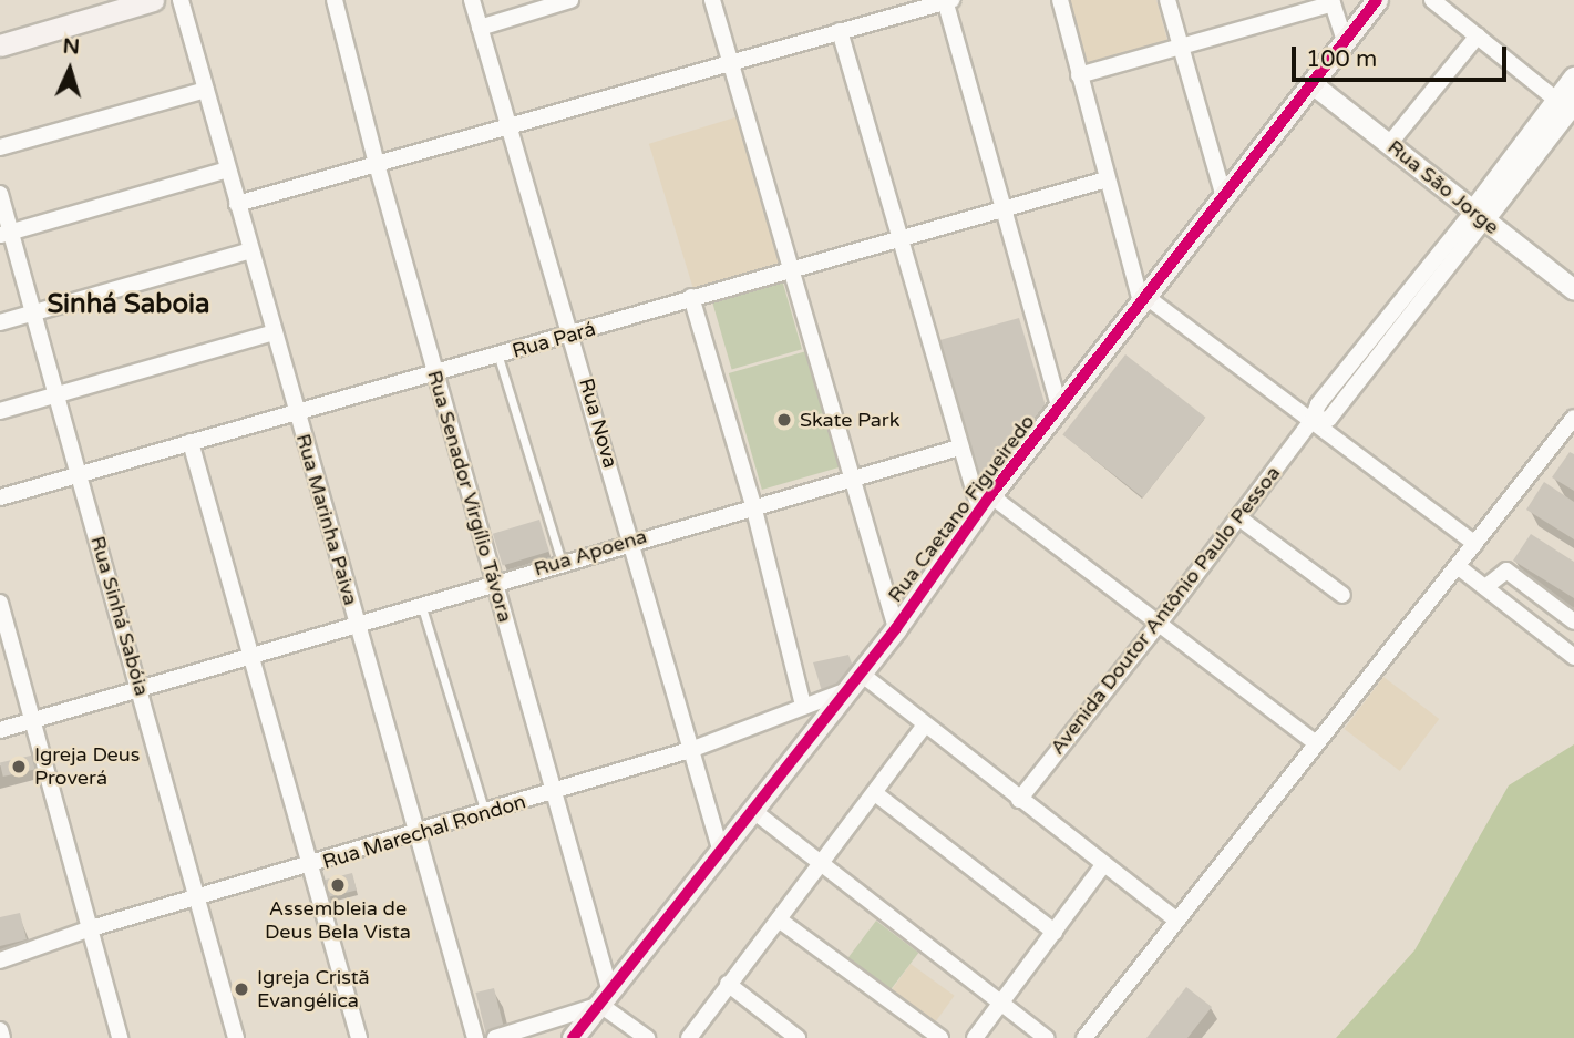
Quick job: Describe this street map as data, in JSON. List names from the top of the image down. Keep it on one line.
{"streets":{"main road":["Rua Caetano Figueiredo"],"street":["Rua São Jorge","Rua Pará","Rua Nova","Rua Senador Virgílio Távora","Rua Marinha Paiva","Rua Apoena","Avenida Doutor Antônio Paulo Pessoa","Rua Sinhá Sabóia","Rua Marechal Rondon"]},"crossings":[["Rua São Jorge","Rua Caetano Figueiredo"],["Rua São Jorge","Avenida Doutor Antônio Paulo Pessoa"],["Rua Pará","Rua Nova"],["Rua Pará","Rua Senador Virgílio Távora"],["Rua Pará","Rua Marinha Paiva"],["Rua Pará","Rua Sinhá Sabóia"],["Rua Nova","Rua Caetano Figueiredo"],["Rua Nova","Rua Apoena"],["Rua Nova","Rua Marechal Rondon"],["Rua Senador Virgílio Távora","Rua Caetano Figueiredo"],["Rua Senador Virgílio Távora","Rua Apoena"],["Rua Senador Virgílio Távora","Rua Marechal Rondon"],["Rua Caetano Figueiredo","Rua Marechal Rondon"],["Rua Marinha Paiva","Rua Apoena"],["Rua Marinha Paiva","Rua Marechal Rondon"],["Rua Apoena","Rua Sinhá Sabóia"],["Rua Sinhá Sabóia","Rua Marechal Rondon"]],"districts":["Sinhá Saboia"],"places":["Skate Park","Igreja Deus Proverá","Assembleia de Deus Bela Vista","Igreja Cristã Evangélica"],"scale_bar":"100 m","north":"top"}
